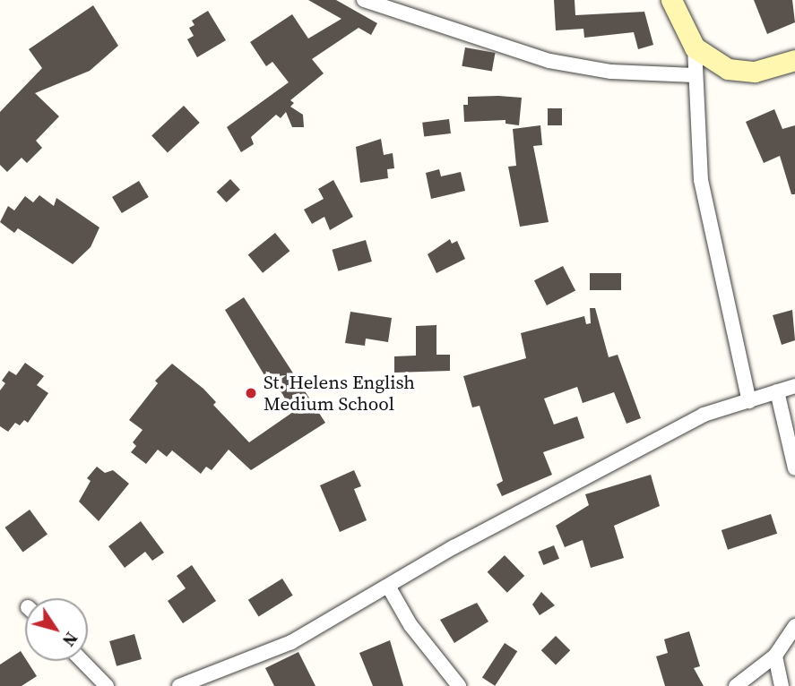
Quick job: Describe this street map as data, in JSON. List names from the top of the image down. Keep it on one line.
{"places":["St. Helens English Medium School"],"north":"bottom right"}
